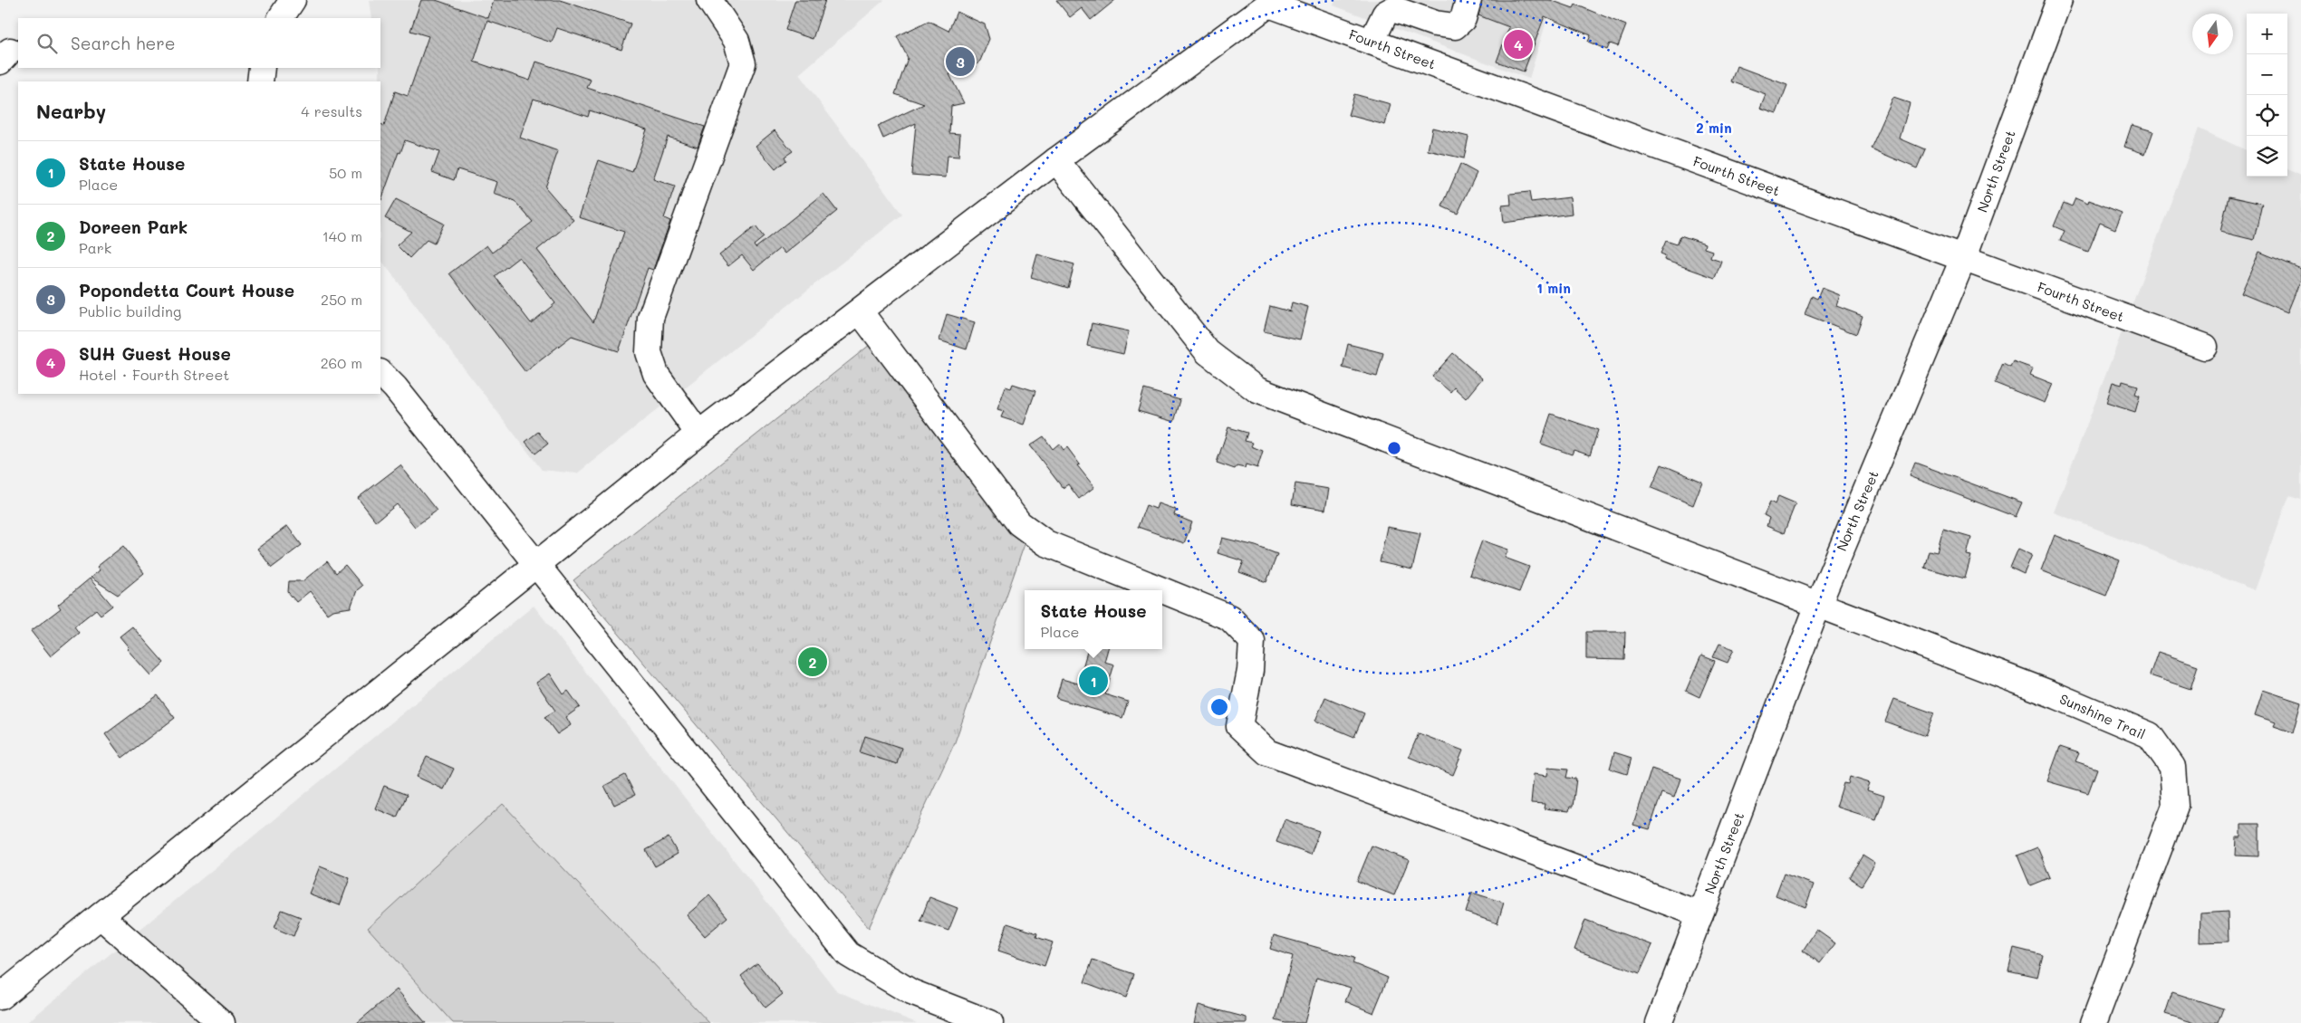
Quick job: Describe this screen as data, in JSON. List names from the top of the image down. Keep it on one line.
{"streets":{"street":["Fourth Street","North Street","Sunshine Trail"]},"crossings":[["Fourth Street","North Street"],["North Street","Sunshine Trail"]],"north":"bottom","page":{"map_buttons":["+","−"],"search":"Search here","pins":["4","3","2","1"],"heading":["Nearby","4 results"],"list":[{"mark":"1","name":"State House","note":"Place","value":"50 m"},{"mark":"2","name":"Doreen Park","note":"Park","value":"140 m"},{"mark":"3","name":"Popondetta Court House","note":"Public building","value":"250 m"},{"mark":"4","name":"SUH Guest House","note":"Hotel · Fourth Street","value":"260 m"}],"popup":["State House","Place"]},"rings":["2 min","1 min"]}
